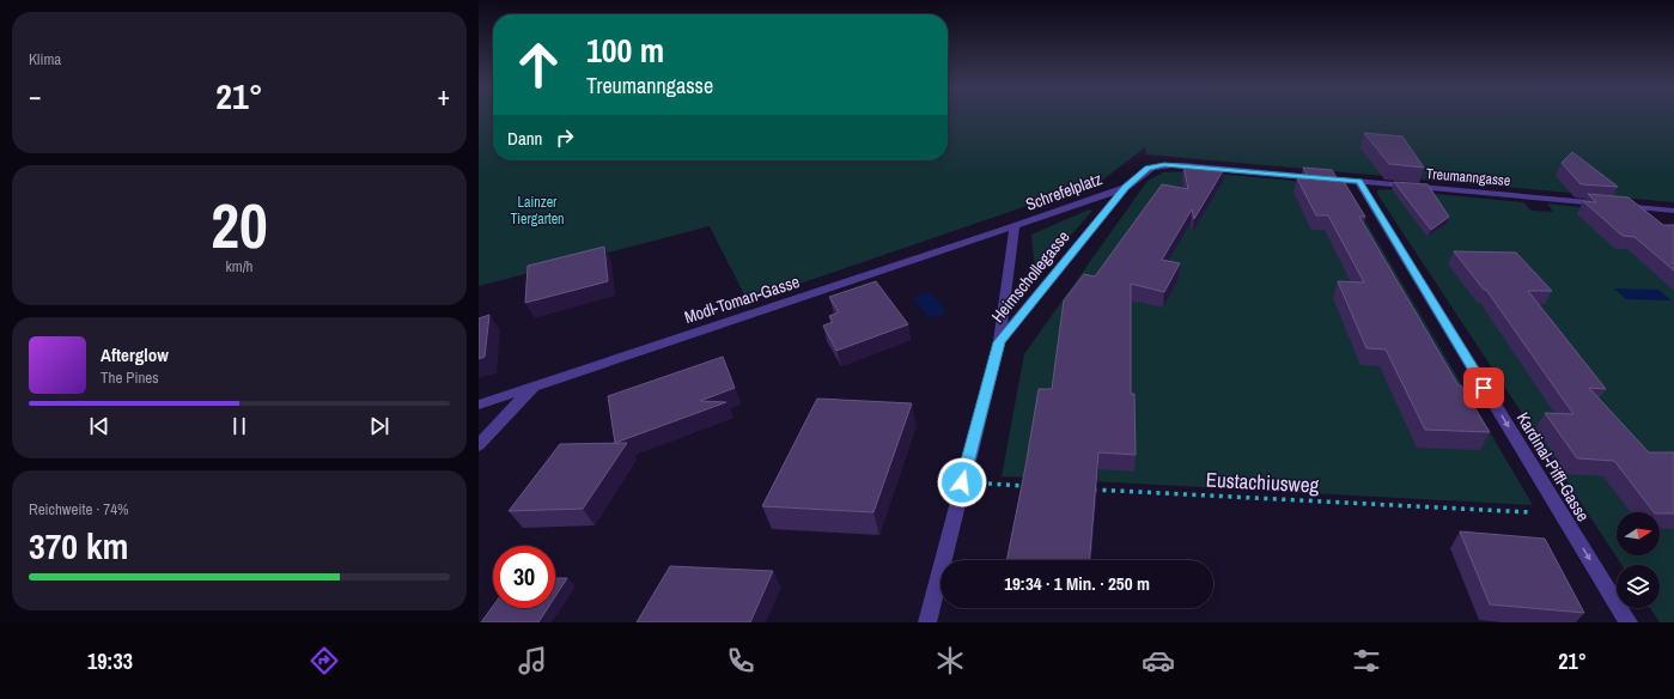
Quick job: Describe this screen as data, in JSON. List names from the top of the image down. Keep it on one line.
{"streets":{"street":["Treumanngasse","Schrefelplatz","Heimschollegasse","Modl-Toman-Gasse","Kardinal-Piffl-Gasse"],"path":["Eustachiusweg"]},"crossings":[["Treumanngasse","Schrefelplatz"],["Treumanngasse","Heimschollegasse"],["Treumanngasse","Kardinal-Piffl-Gasse"],["Schrefelplatz","Heimschollegasse"],["Schrefelplatz","Modl-Toman-Gasse"],["Kardinal-Piffl-Gasse","Eustachiusweg"]],"one_way":["Kardinal-Piffl-Gasse"],"parks":["Lainzer Tiergarten"],"north":"right","page":{"tile":["Klima",["20","km/h"],["Reichweite · 74%","370 km"]],"turn":["100 m","Treumanngasse"],"heat":["−","21°","+"],"then":"Dann","song":["Afterglow","The Pines"],"limit":"30","trip":"19:34 · 1 Min. · 250 m","tabs":["19:33","21°"]}}
